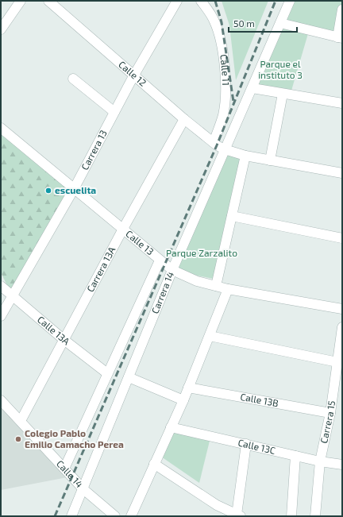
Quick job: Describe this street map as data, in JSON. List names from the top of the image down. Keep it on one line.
{"streets":{"street":["Calle 11","Calle 12","Carrera 13","Calle 13","Carrera 13A","Carrera 14","Calle 13A","Calle 13B","Carrera 15","Calle 13C","Calle 14"]},"crossings":[["Calle 11","Calle 12"],["Calle 11","Carrera 14"],["Calle 12","Carrera 13"],["Calle 12","Carrera 13A"],["Calle 12","Carrera 14"],["Carrera 13","Calle 13"],["Carrera 13","Calle 13A"],["Calle 13","Carrera 13A"],["Calle 13","Carrera 14"],["Carrera 13A","Calle 13A"],["Carrera 13A","Calle 14"],["Carrera 14","Calle 13A"],["Carrera 14","Calle 14"],["Calle 13B","Carrera 15"],["Carrera 15","Calle 13C"]],"parks":["Parque el instituto 3","Parque Zarzalito"],"places":["escuelita","Colegio Pablo Emilio Camacho Perea"],"scale_bar":"50 m"}
